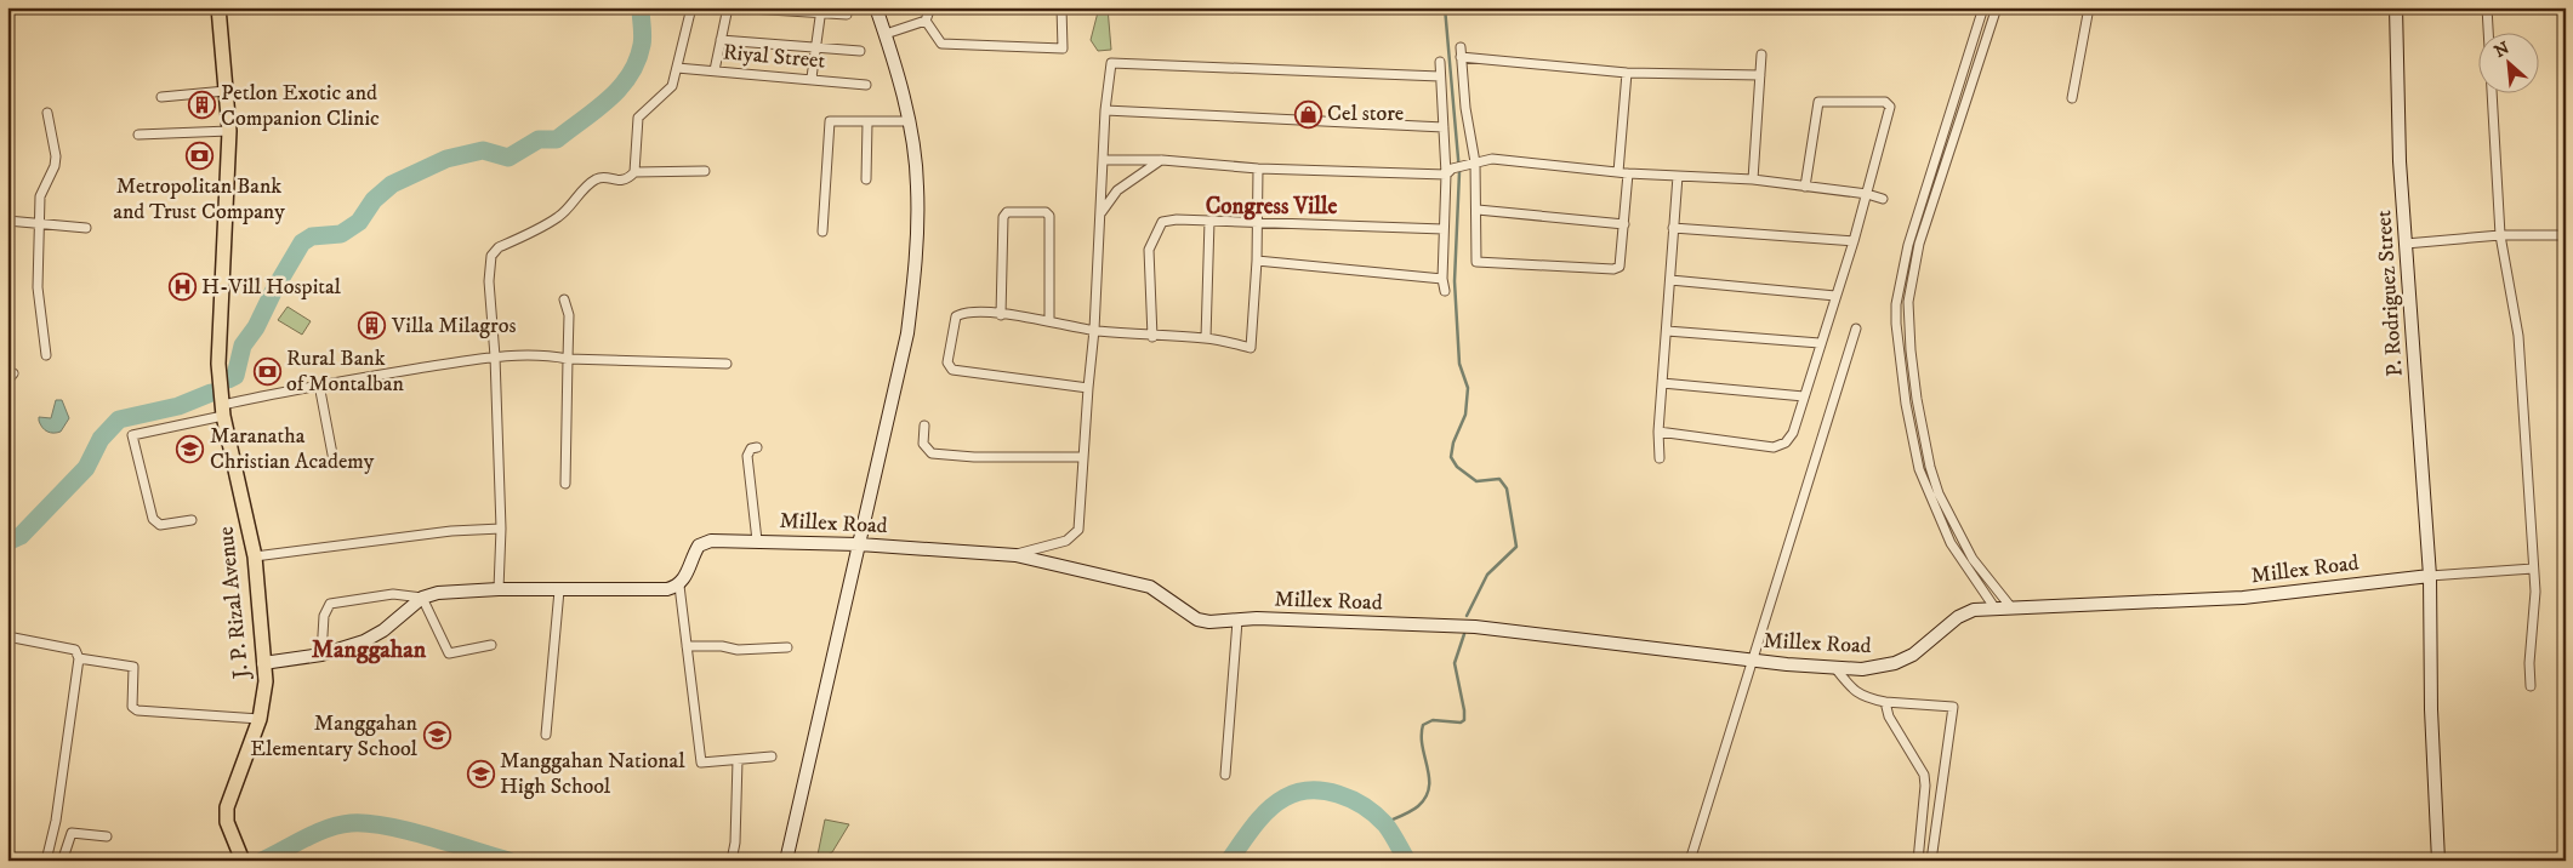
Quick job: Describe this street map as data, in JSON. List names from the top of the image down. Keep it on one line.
{"streets":{"main road":["J. P. Rizal Avenue"],"street":["Riyal Street","P. Rodriguez Street","Millex Road"]},"crossings":[["P. Rodriguez Street","Millex Road"]],"districts":["Congress Ville","Manggahan"],"places":{"building":["Petlon Exotic and Companion Clinic","Villa Milagros"],"shop":["Cel store"],"bank":["Metropolitan Bank and Trust Company","Rural Bank of Montalban"],"hospital":["H-Vill Hospital"],"school or university":["Maranatha Christian Academy","Manggahan Elementary School","Manggahan National High School"]},"north":"top left"}
